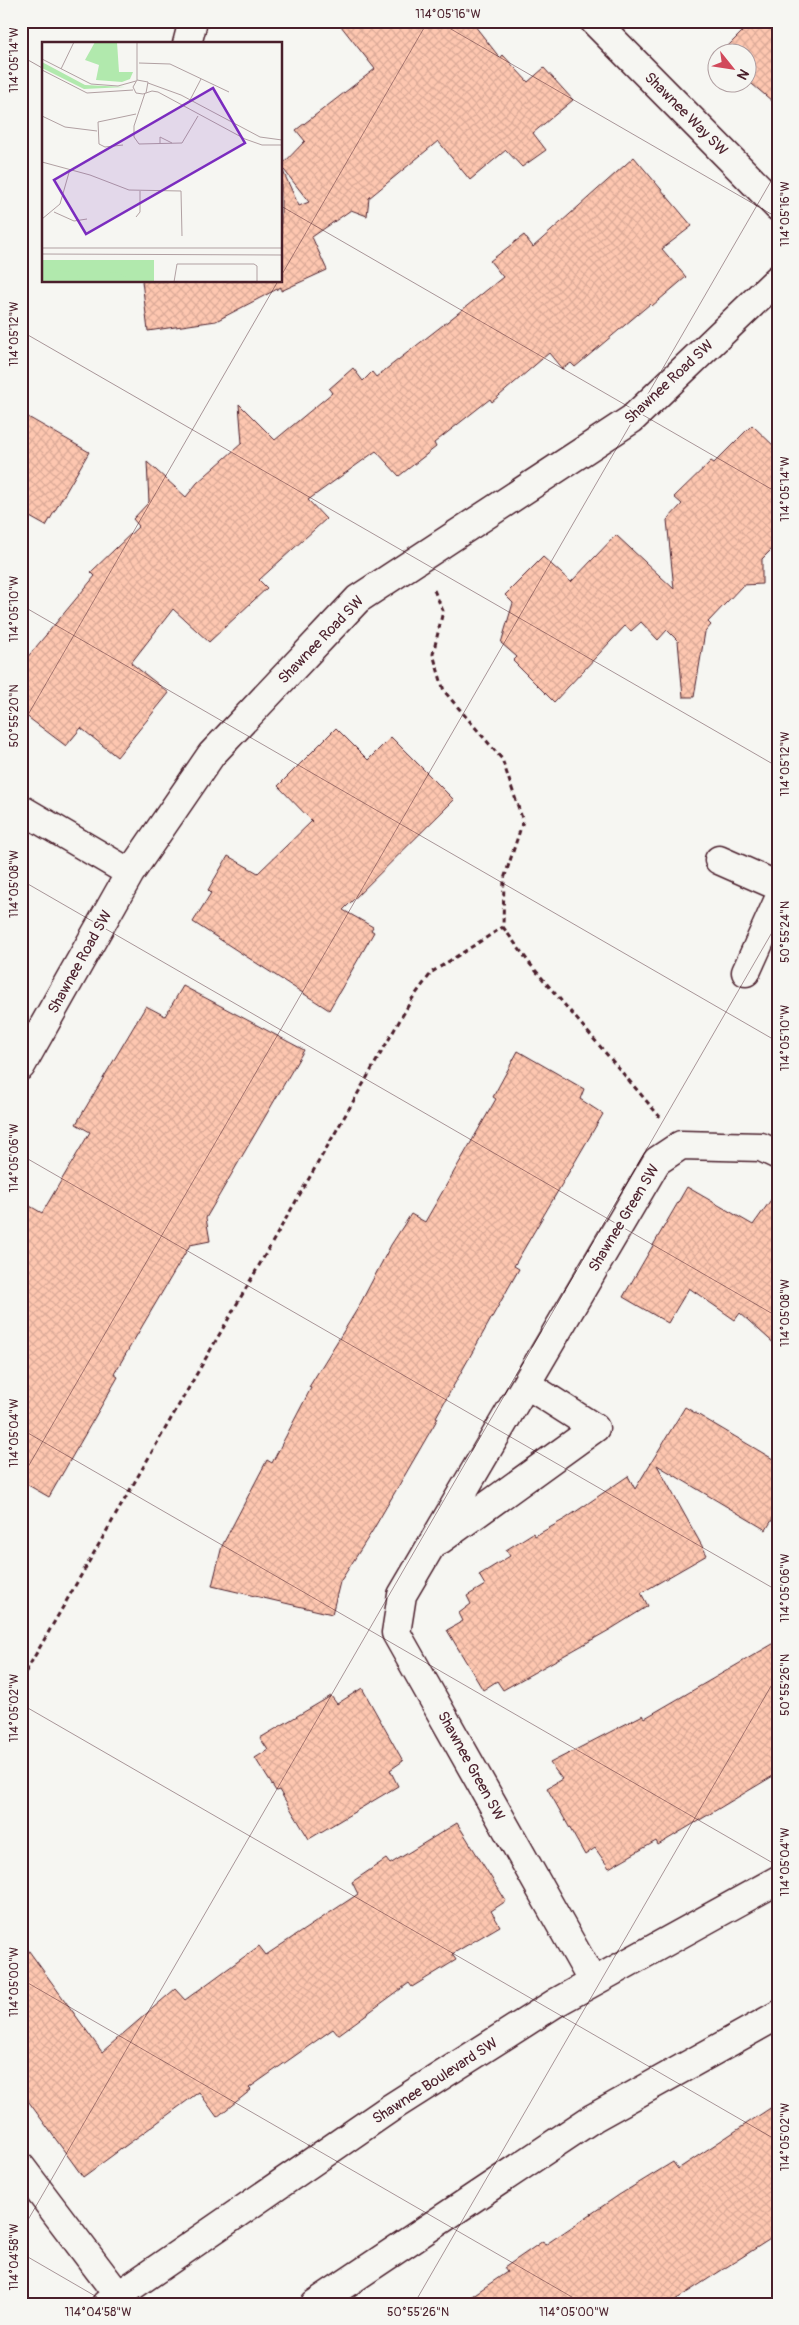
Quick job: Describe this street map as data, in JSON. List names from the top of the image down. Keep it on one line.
{"streets":{"street":["Shawnee Way SW","Shawnee Road SW","Shawnee Green SW","Shawnee Boulevard SW"]},"crossings":[["Shawnee Green SW","Shawnee Boulevard SW"]],"north":"bottom right","coordinates":["114°05'16\"W","114°05'14\"W","114°05'12\"W","114°05'10\"W","50°55'20\"N","114°05'08\"W","50°55'24\"N","114°05'06\"W","114°05'04\"W","50°55'26\"N","114°05'02\"W","114°05'00\"W","114°04'58\"W"]}
